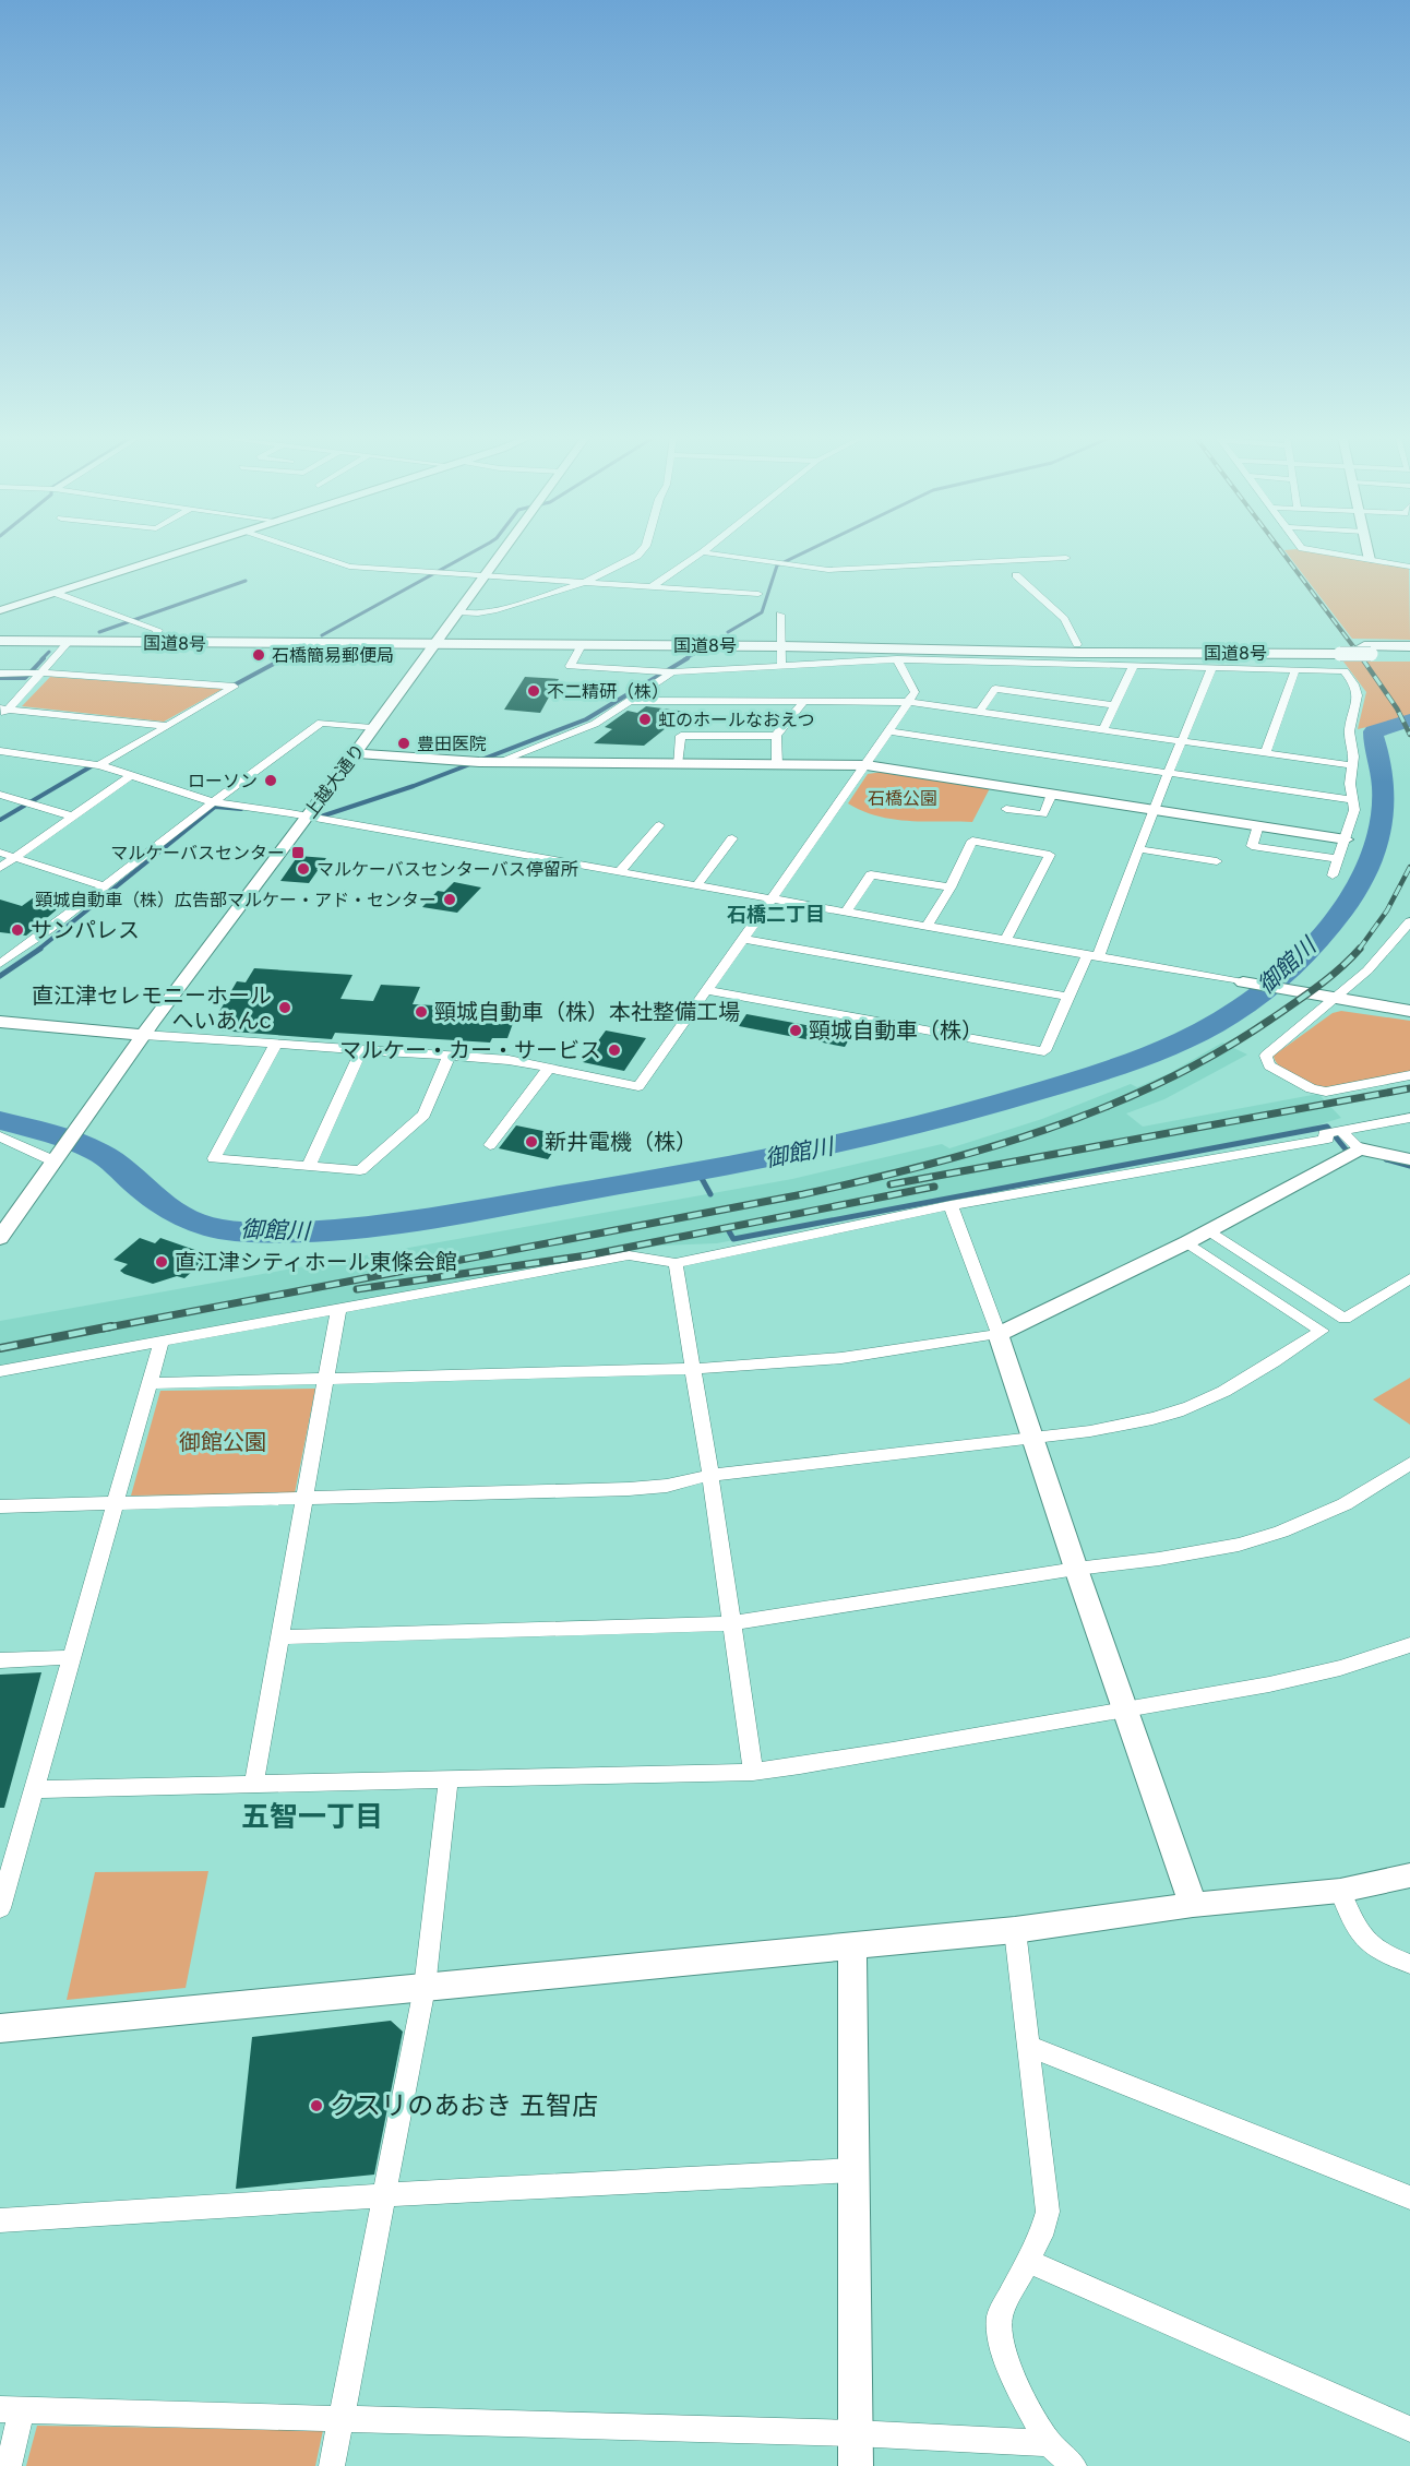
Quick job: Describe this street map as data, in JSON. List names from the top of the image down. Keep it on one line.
{"streets":{"highway":["国道8号"],"street":["上越大通り"]},"crossings":[["国道8号","上越大通り"]],"districts":["石橋二丁目","五智一丁目"],"water":["御館川"],"parks":["石橋公園","御館公園"],"places":{"other":["石橋簡易郵便局","不二精研（株）","虹のホールなおえつ","豊田医院","ローソン","マルケーバスセンターバス停留所","頸城自動車（株）広告部マルケー・アド・センター","サンパレス","直江津セレモニーホール へいあんc","頸城自動車（株）本社整備工場","頸城自動車（株）","マルケー・カー・サービス","新井電機（株）","直江津シティホール東條会館","クスリのあおき 五智店"],"transit":["マルケーバスセンター"]}}
